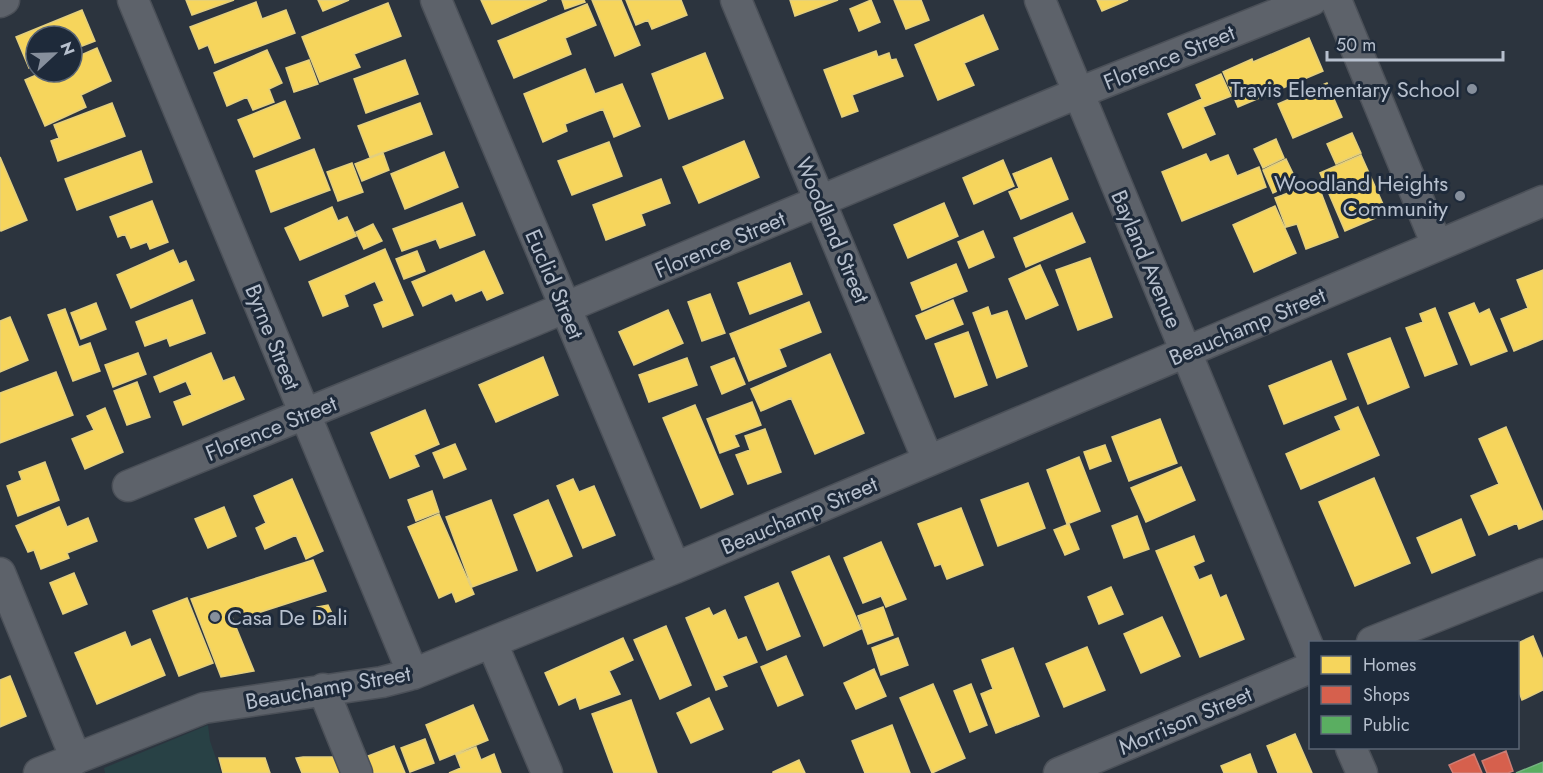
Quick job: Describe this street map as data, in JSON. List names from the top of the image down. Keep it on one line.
{"streets":{"street":["Florence Street","Woodland Street","Bayland Avenue","Euclid Street","Beauchamp Street","Byrne Street","Morrison Street"]},"crossings":[["Florence Street","Woodland Street"],["Florence Street","Bayland Avenue"],["Florence Street","Euclid Street"],["Florence Street","Byrne Street"],["Woodland Street","Beauchamp Street"],["Bayland Avenue","Beauchamp Street"],["Euclid Street","Beauchamp Street"],["Beauchamp Street","Byrne Street"]],"places":["Travis Elementary School","Woodland Heights Community","Casa De Dali"],"legend":["Homes","Shops","Public"],"scale_bar":"50 m","north":"right"}
